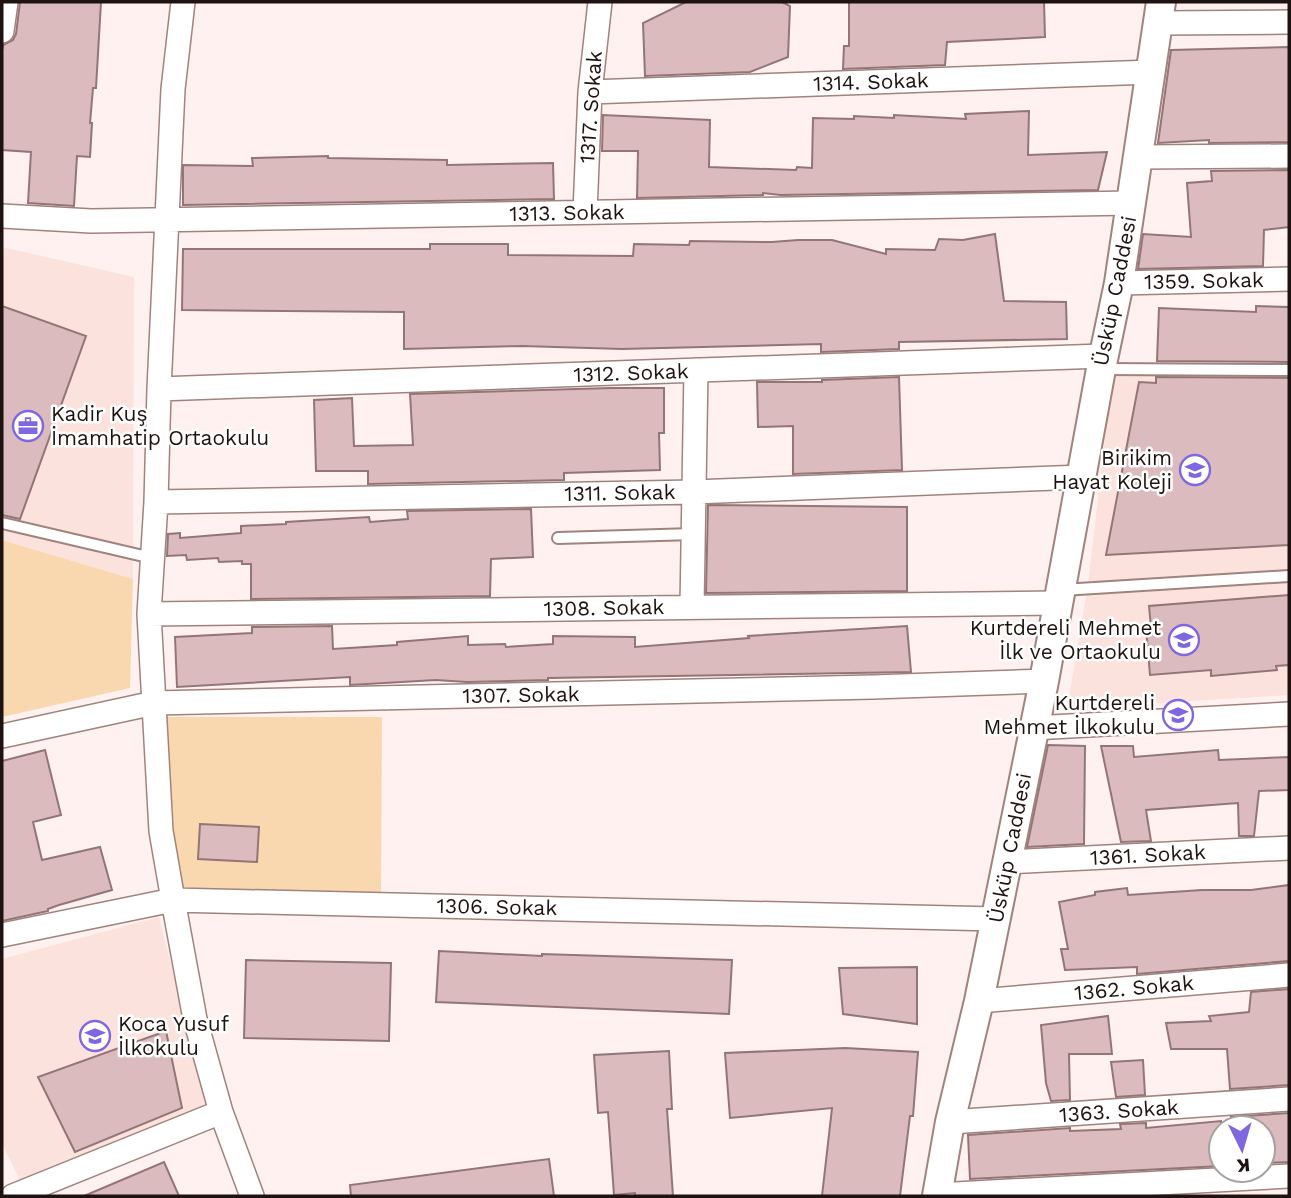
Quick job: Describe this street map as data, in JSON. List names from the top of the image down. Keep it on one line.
{"streets":{"street":["1314. Sokak","1317. Sokak","1313. Sokak","1359. Sokak","Üsküp Caddesi","1312. Sokak","1311. Sokak","1308. Sokak","1307. Sokak","1361. Sokak","1306. Sokak","1362. Sokak","1363. Sokak"]},"crossings":[["1314. Sokak","1317. Sokak"],["1314. Sokak","Üsküp Caddesi"],["1317. Sokak","1313. Sokak"],["1313. Sokak","Üsküp Caddesi"],["1359. Sokak","Üsküp Caddesi"],["Üsküp Caddesi","1312. Sokak"],["Üsküp Caddesi","1311. Sokak"],["Üsküp Caddesi","1308. Sokak"],["Üsküp Caddesi","1307. Sokak"],["Üsküp Caddesi","1361. Sokak"],["Üsküp Caddesi","1306. Sokak"],["Üsküp Caddesi","1362. Sokak"],["Üsküp Caddesi","1363. Sokak"]],"places":{"office":["Kadir Kuş İmamhatip Ortaokulu"],"school or university":["Birikim Hayat Koleji","Kurtdereli Mehmet İlk ve Ortaokulu","Kurtdereli Mehmet İlkokulu","Koca Yusuf İlkokulu"]},"north":"bottom"}
